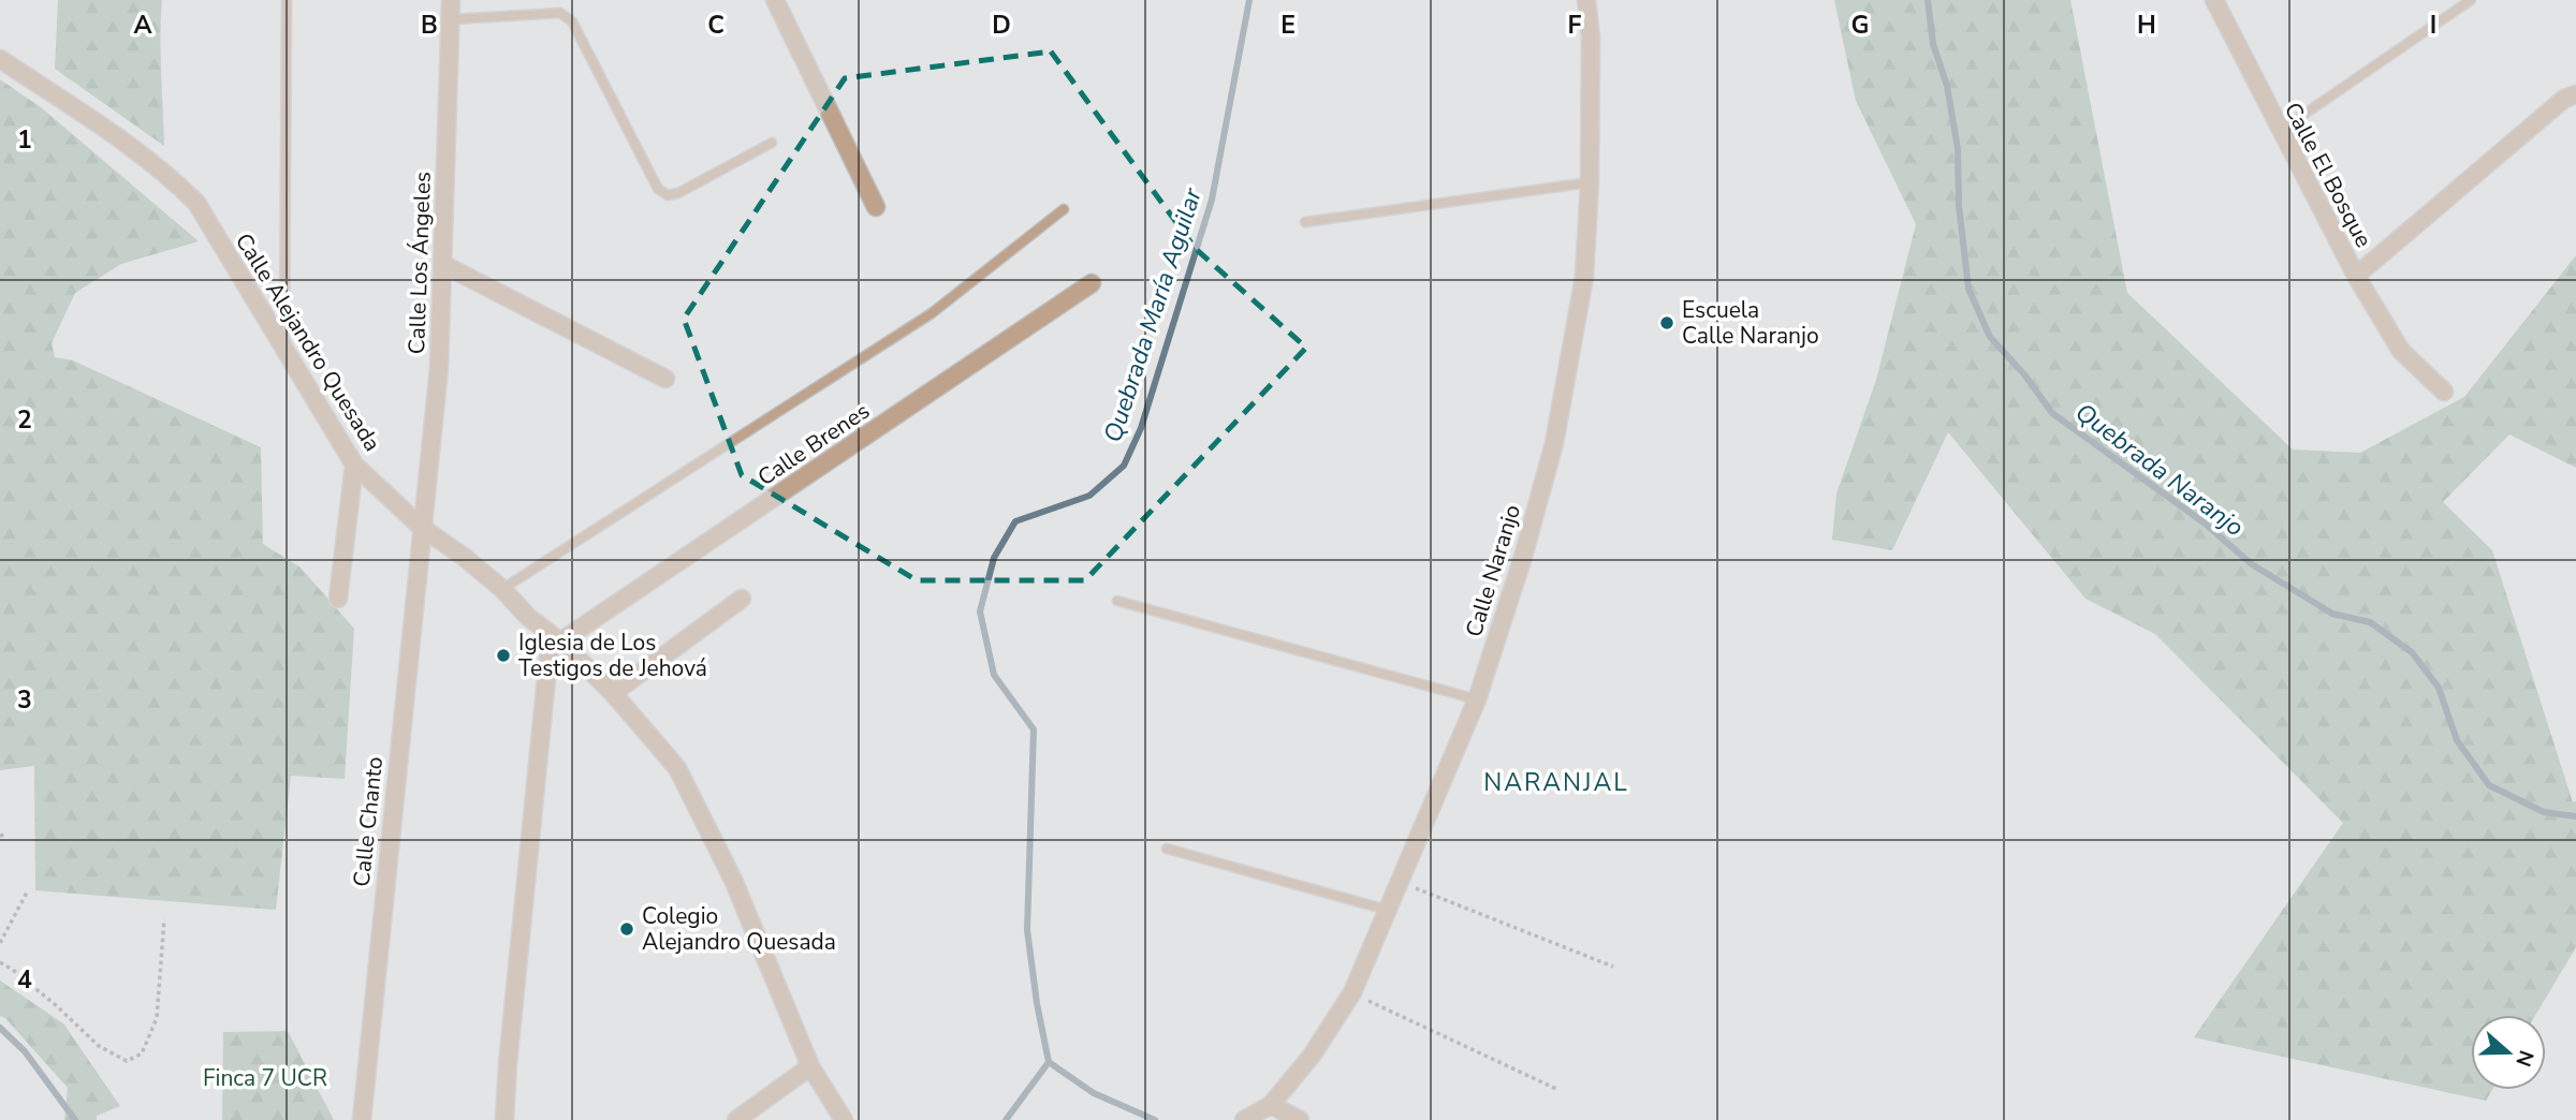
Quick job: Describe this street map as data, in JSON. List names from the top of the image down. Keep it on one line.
{"streets":{"street":["Calle El Bosque","Calle Los Ángeles","Calle Alejandro Quesada","Calle Brenes","Calle Naranjo","Calle Chanto"]},"crossings":[["Calle Los Ángeles","Calle Alejandro Quesada"],["Calle Los Ángeles","Calle Chanto"],["Calle Alejandro Quesada","Calle Brenes"],["Calle Alejandro Quesada","Calle Chanto"]],"districts":["NARANJAL"],"water":["Quebrada María Aguilar","Quebrada Naranjo"],"parks":["Finca 7 UCR"],"places":["Escuela Calle Naranjo","Iglesia de Los Testigos de Jehová","Colegio Alejandro Quesada"],"north":"right","grid":{"columns":["A","B","C","D","E","F","G","H","I"],"rows":["1","2","3","4"]}}
